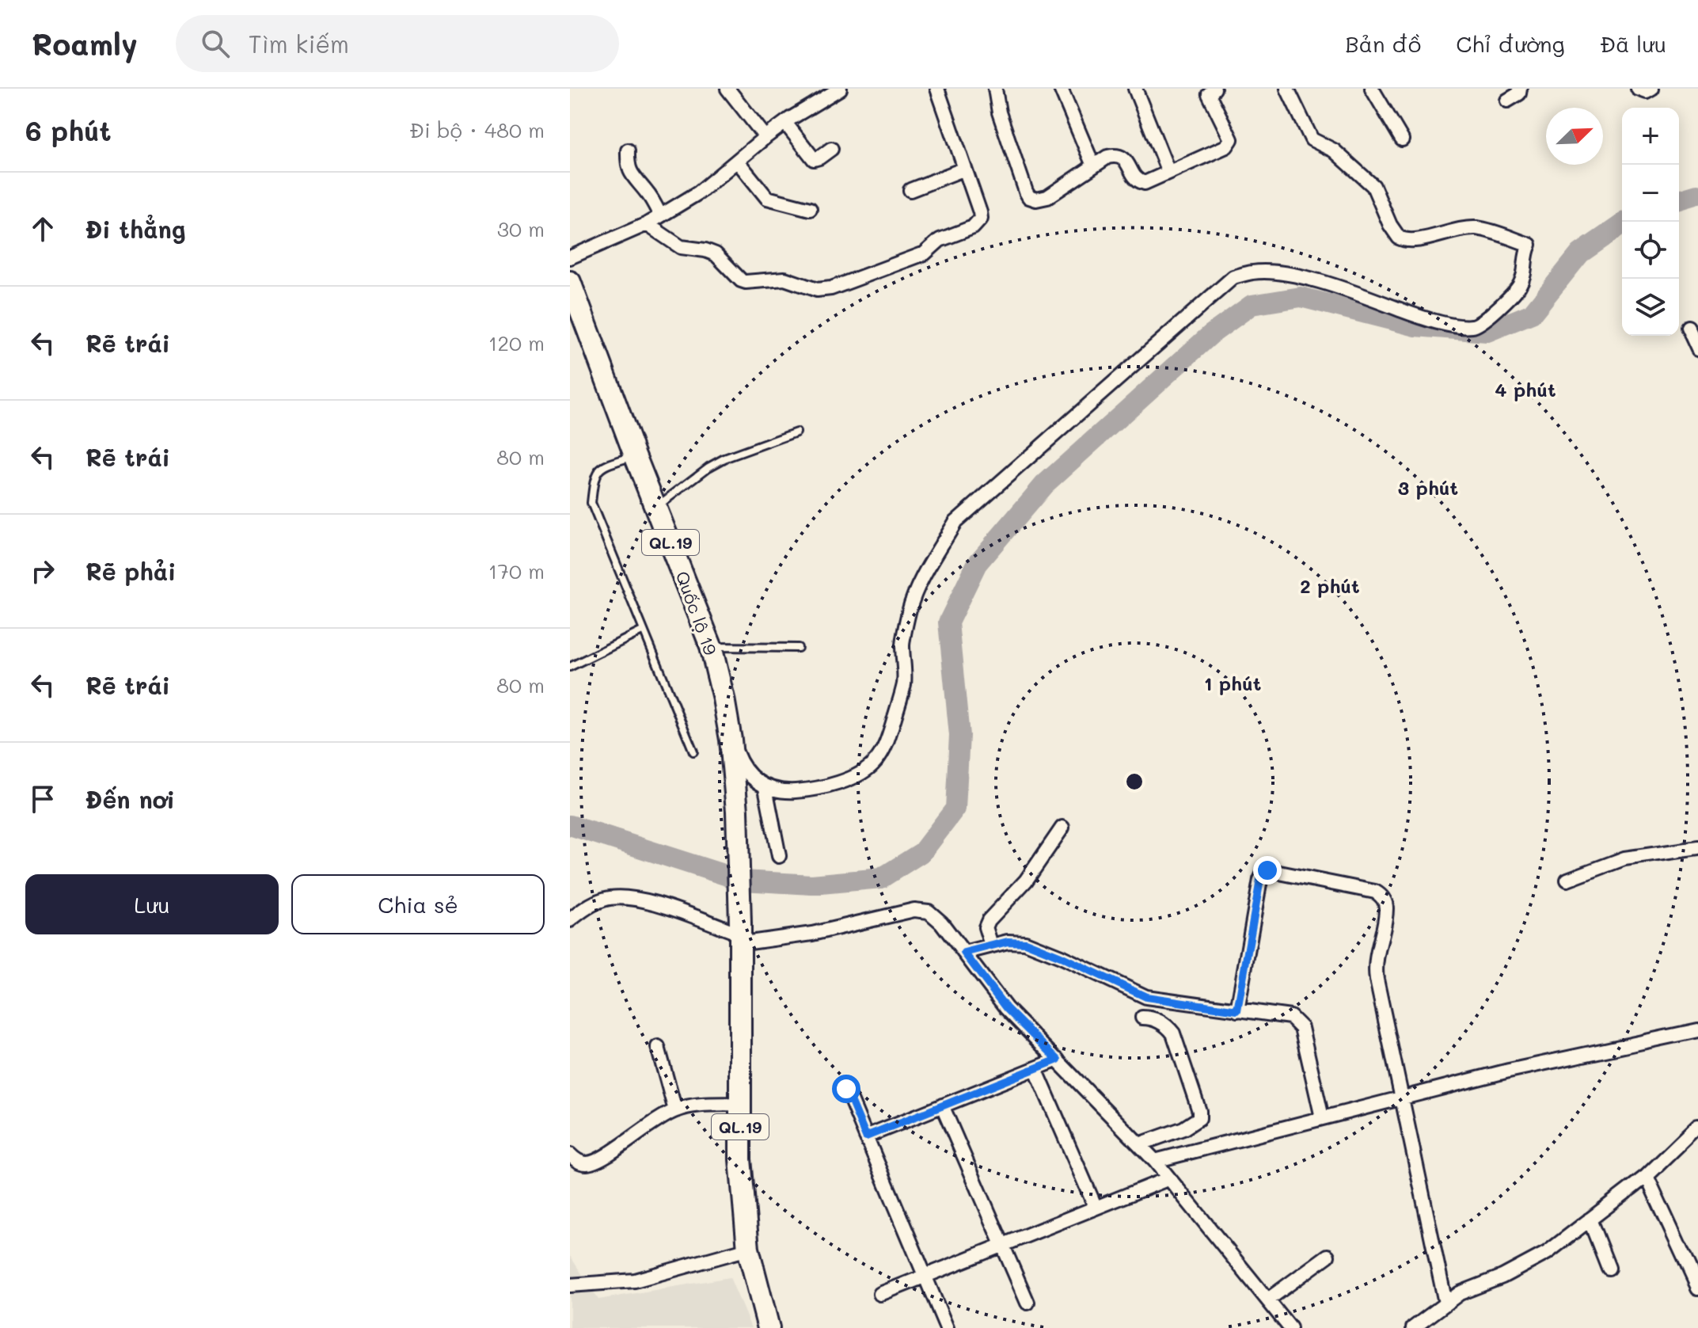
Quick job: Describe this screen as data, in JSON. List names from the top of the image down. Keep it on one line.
{"streets":{"highway":["QL.19","Quốc lộ 19"]},"crossings":[["QL.19","Quốc lộ 19"]],"north":"top right","page":{"header":"Roamly","search":"Tìm kiếm","nav":["Bản đồ","Chỉ đường","Đã lưu"],"heading":["6 phút","Đi bộ · 480 m"],"map_buttons":["+","−"],"list":[["Đi thẳng","30 m"],["Rẽ trái","120 m"],["Rẽ trái","80 m"],["Rẽ phải","170 m"],["Rẽ trái","80 m"],"Đến nơi"],"buttons":["Lưu","Chia sẻ"]},"rings":["4 phút","3 phút","2 phút","1 phút"]}
